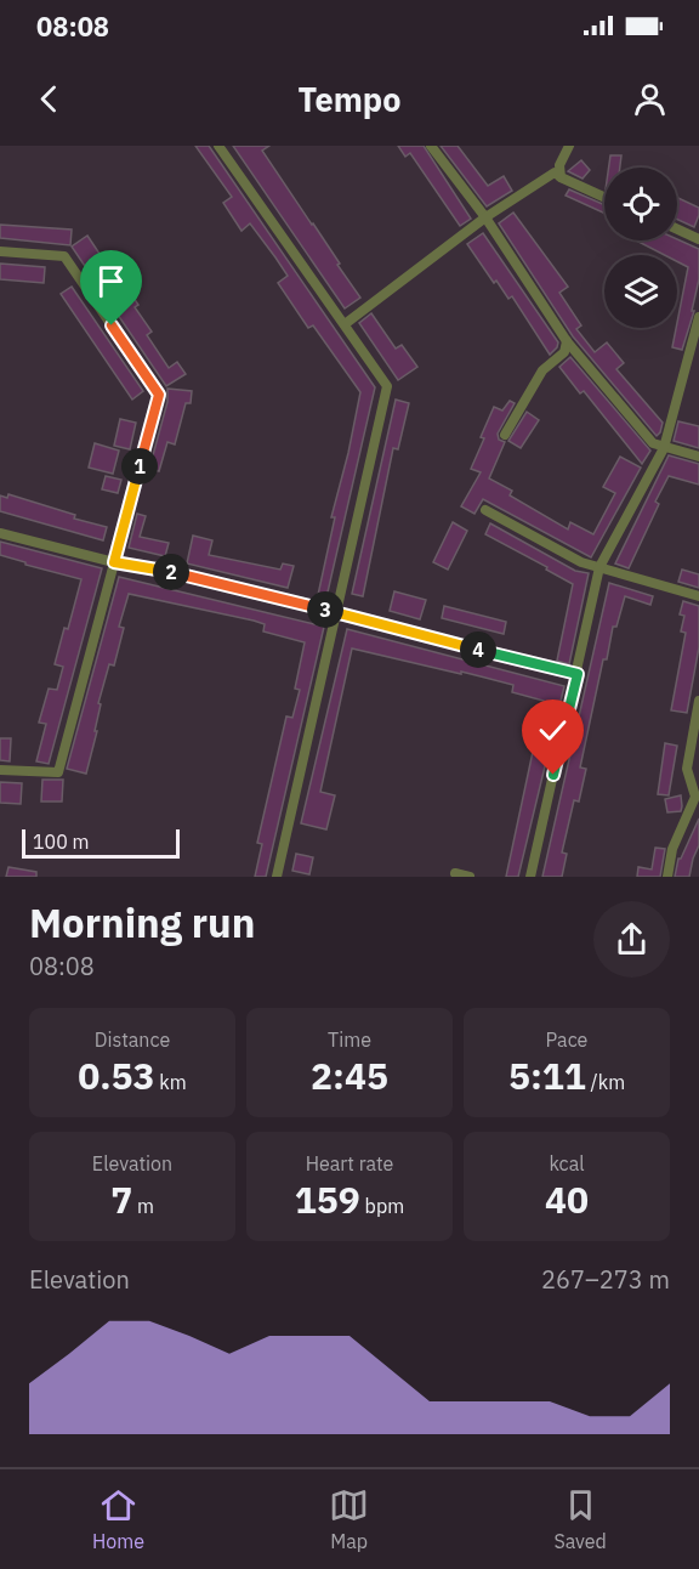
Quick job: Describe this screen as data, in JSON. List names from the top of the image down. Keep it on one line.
{"scale_bar":"100 m","page":{"status":"08:08","header":"Tempo","pins":["1","2","3","4"],"scale":"100 m","heading":["Morning run","08:08"],"stats":[["Distance","0.53 km"],["Time","2:45"],["Pace","5:11 /km"],["Elevation","7 m"],["Heart rate","159 bpm"],["kcal","40"]],"chart":["Elevation","267–273 m"],"tabs":["Home","Map","Saved"]}}
